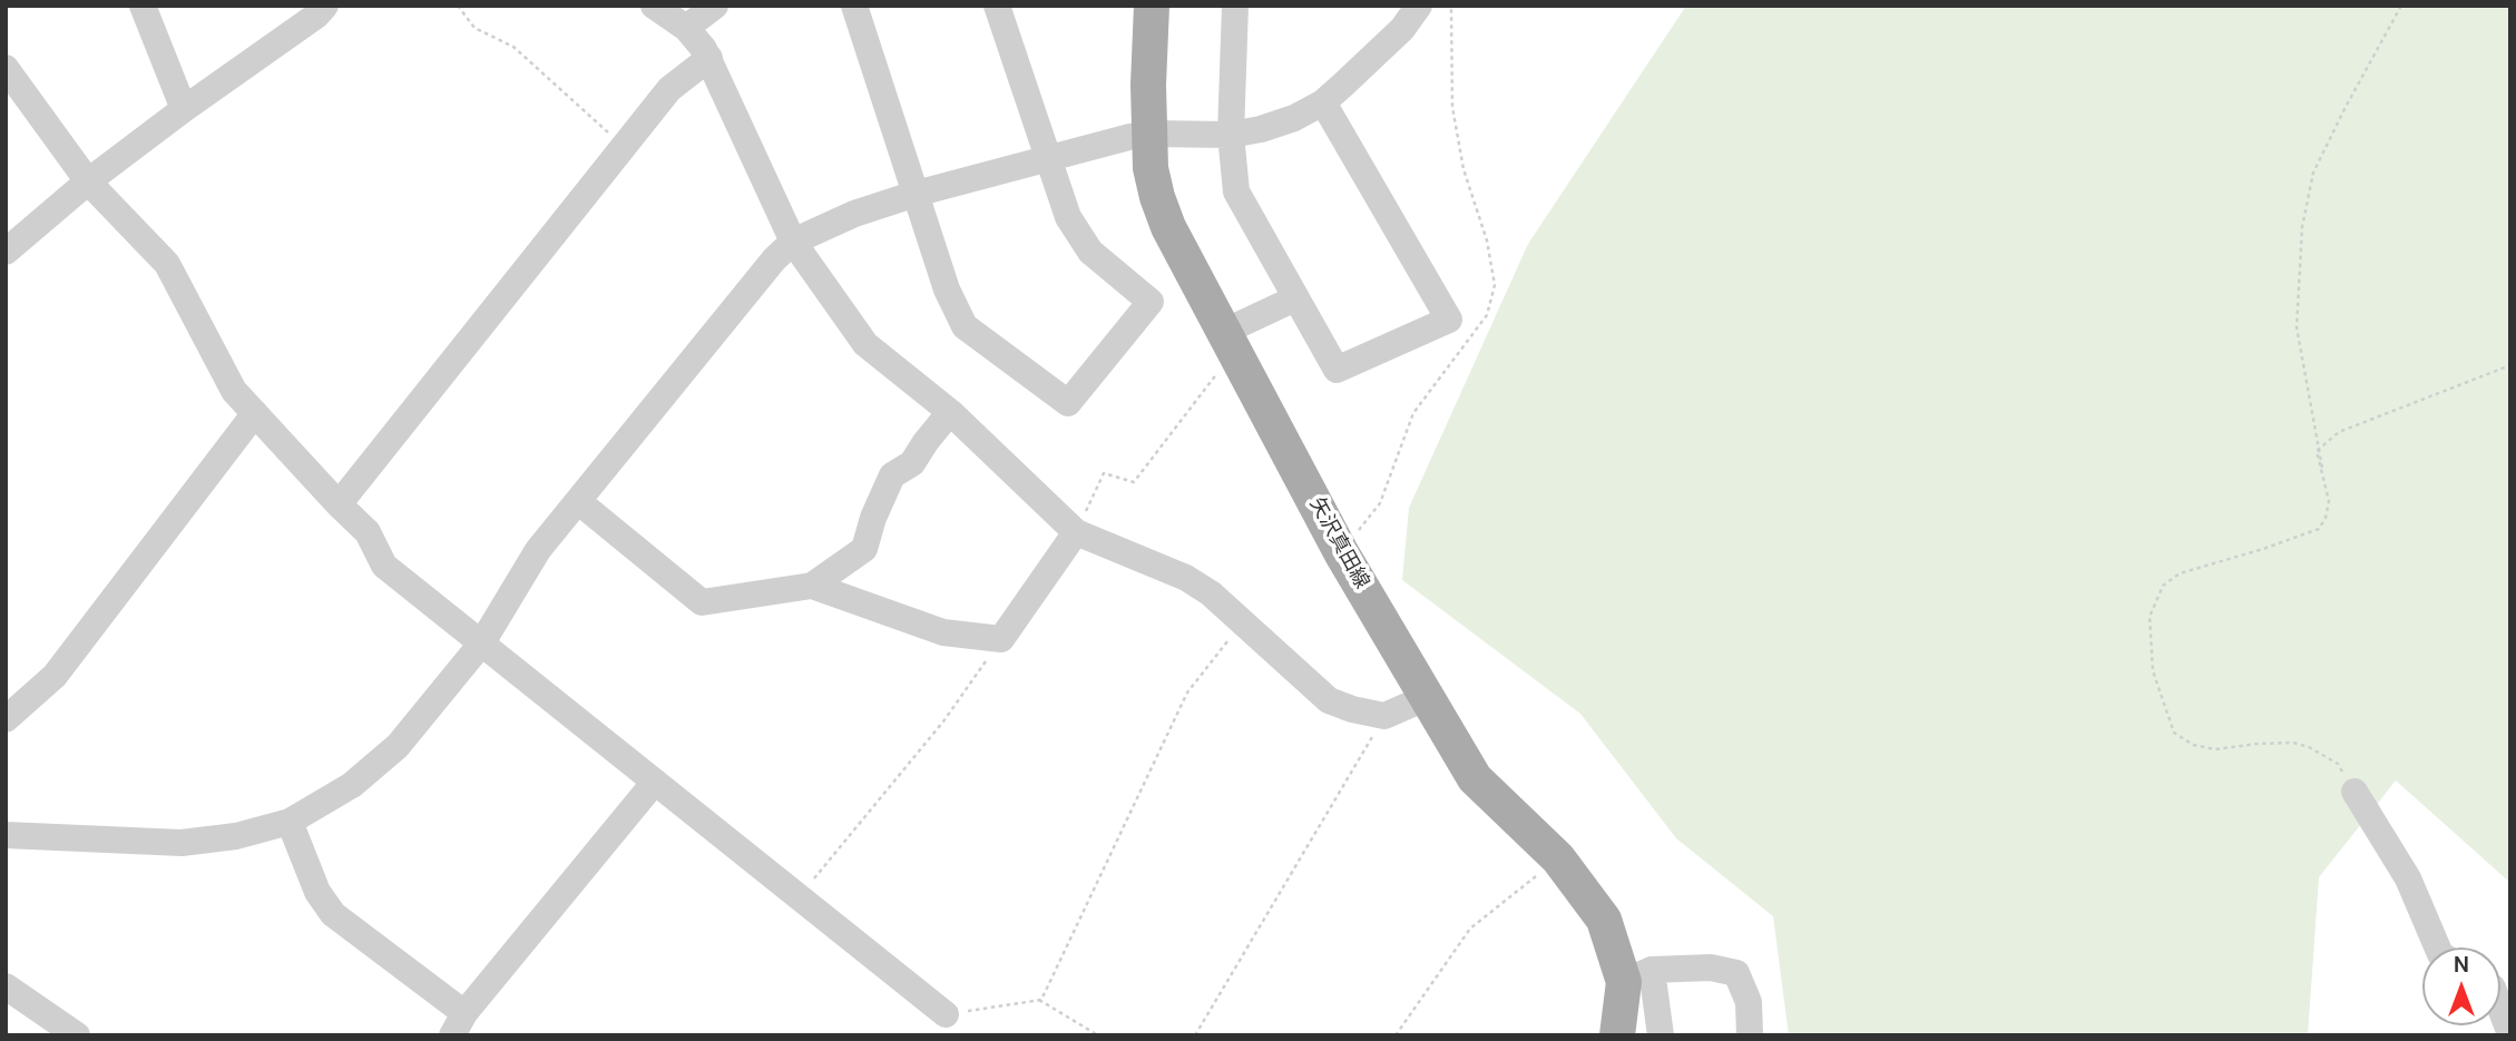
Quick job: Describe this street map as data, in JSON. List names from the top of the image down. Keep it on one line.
{"streets":{"main road":["矢沢真田線"]},"north":"top"}
